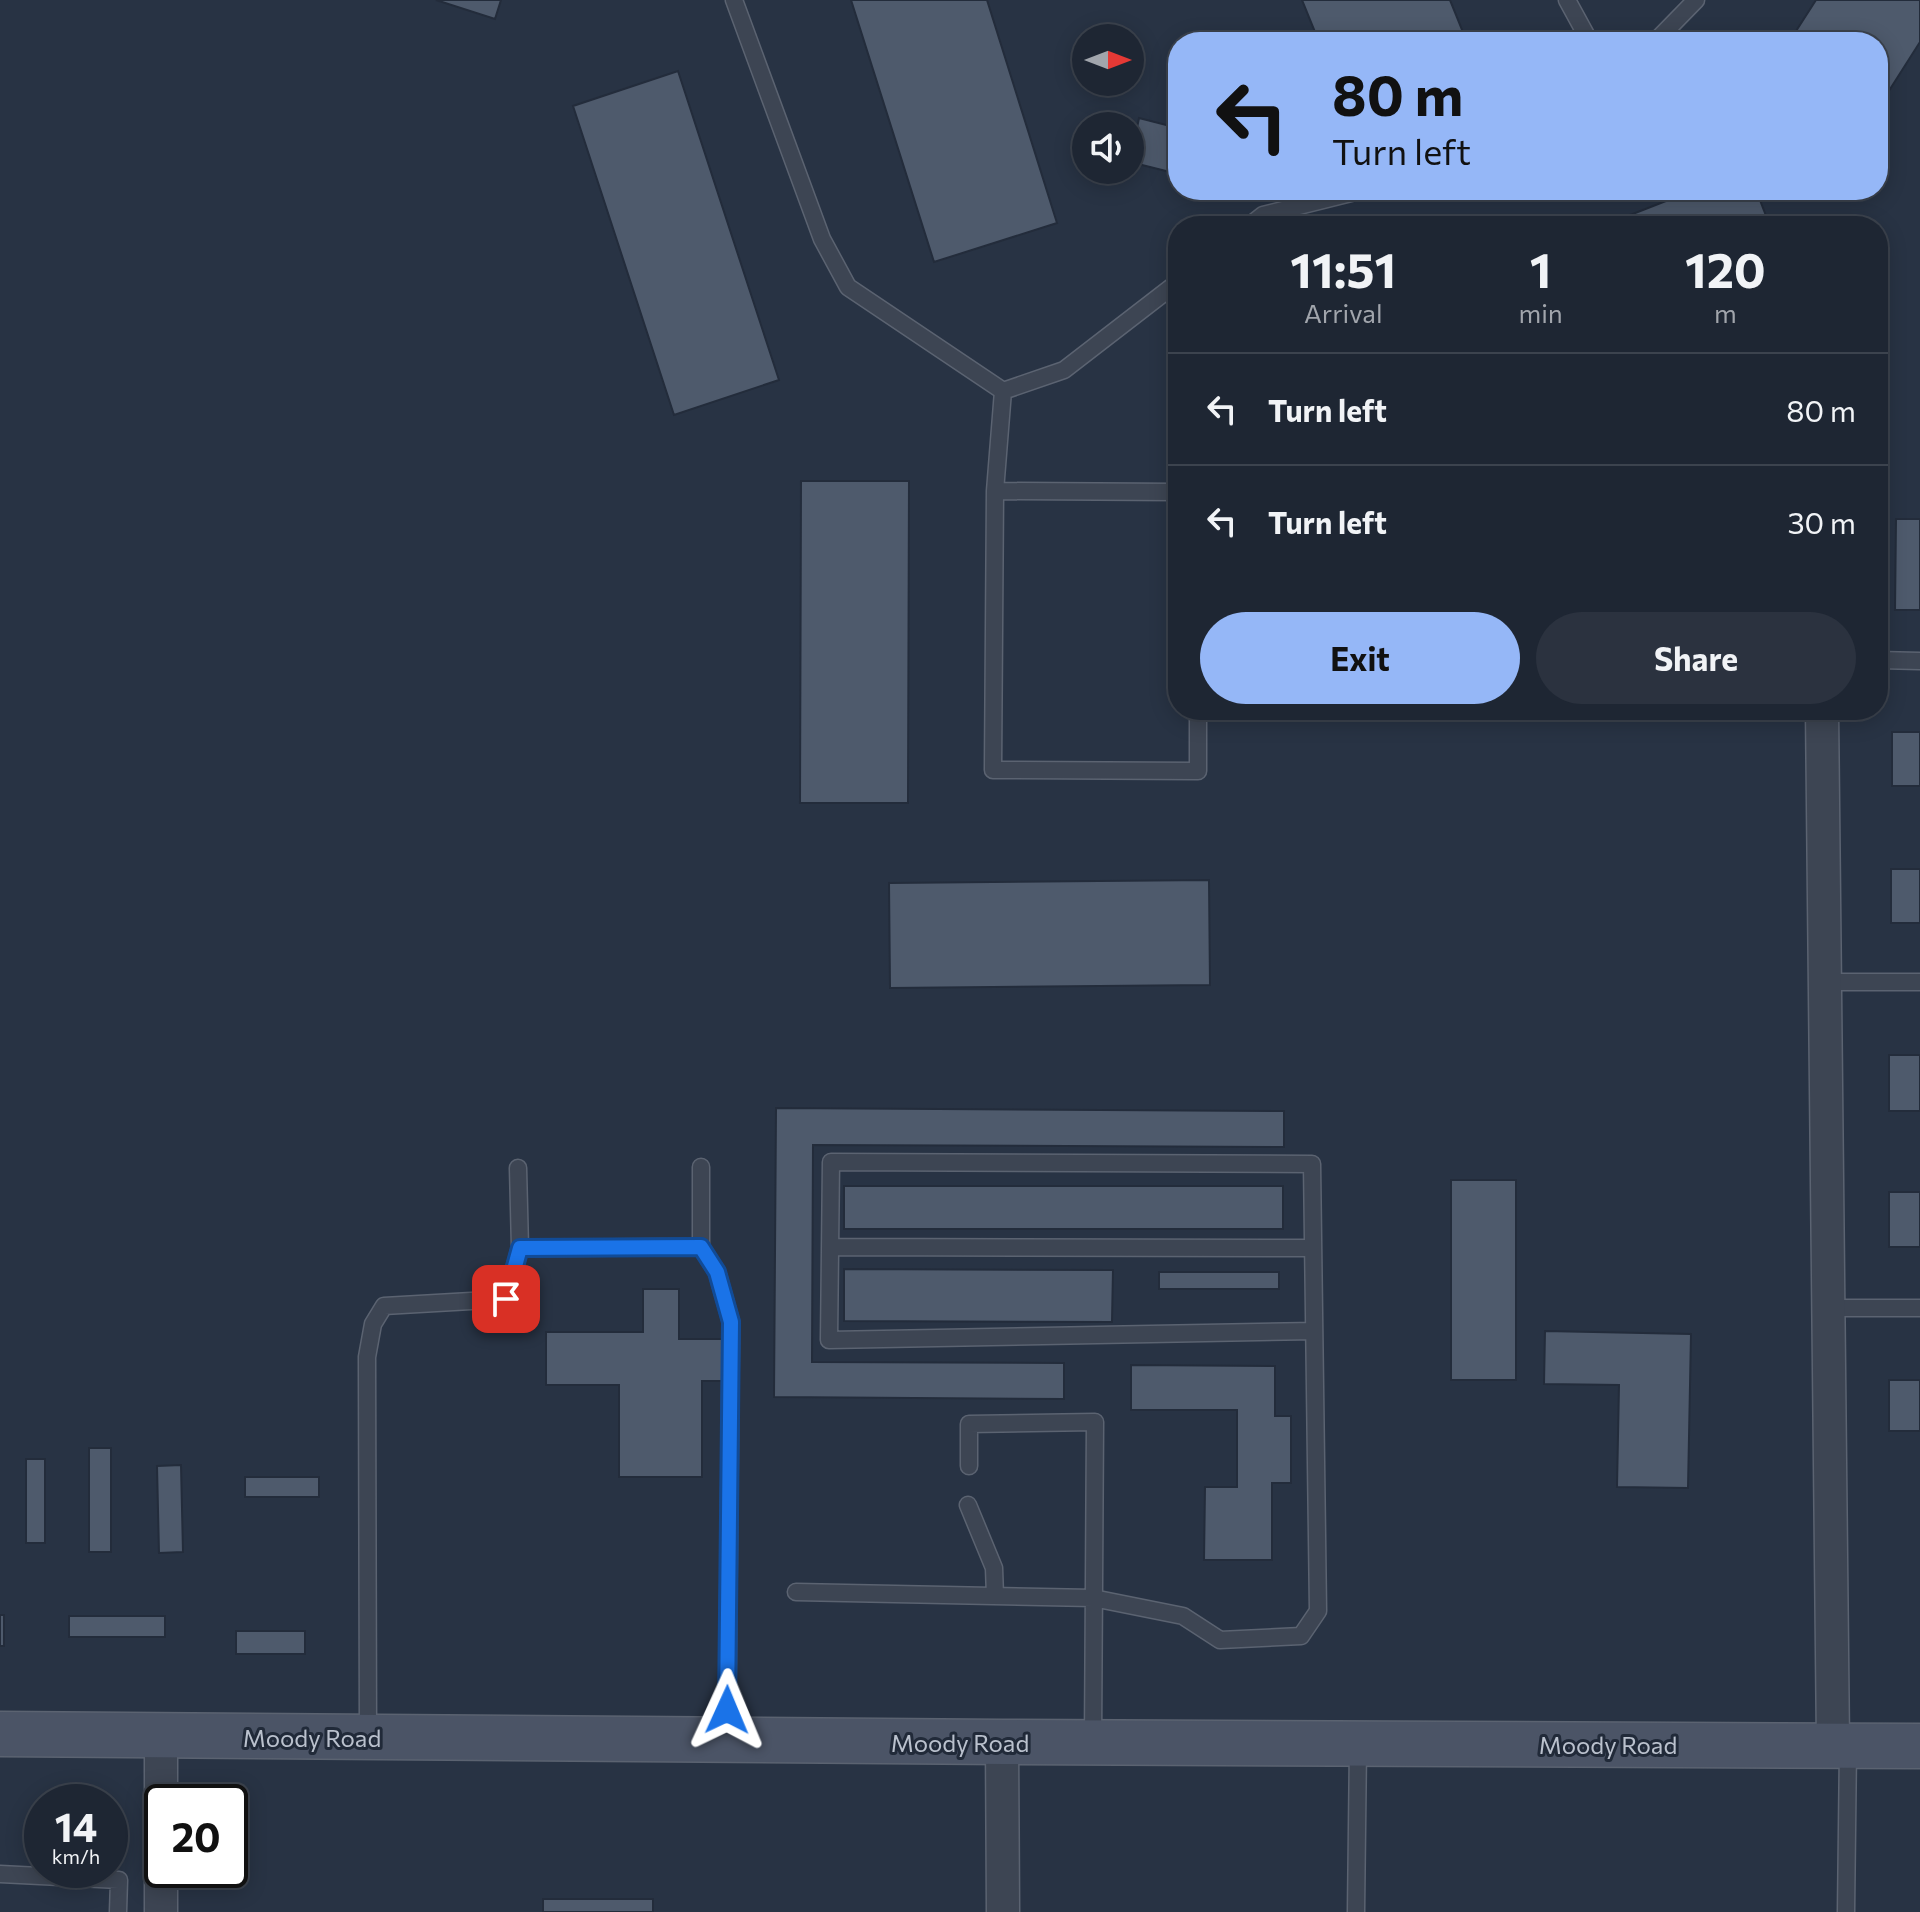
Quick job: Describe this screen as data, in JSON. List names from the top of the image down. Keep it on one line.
{"streets":{"main road":["Moody Road"]},"north":"right","page":{"turn":["80 m","Turn left"],"eta":["11:51","Arrival","1","min","120","m"],"list":[{"name":"Turn left","value":"80 m"},{"name":"Turn left","value":"30 m"}],"buttons":["Exit","Share"],"speed":"14 km/h","limit":"20"}}
